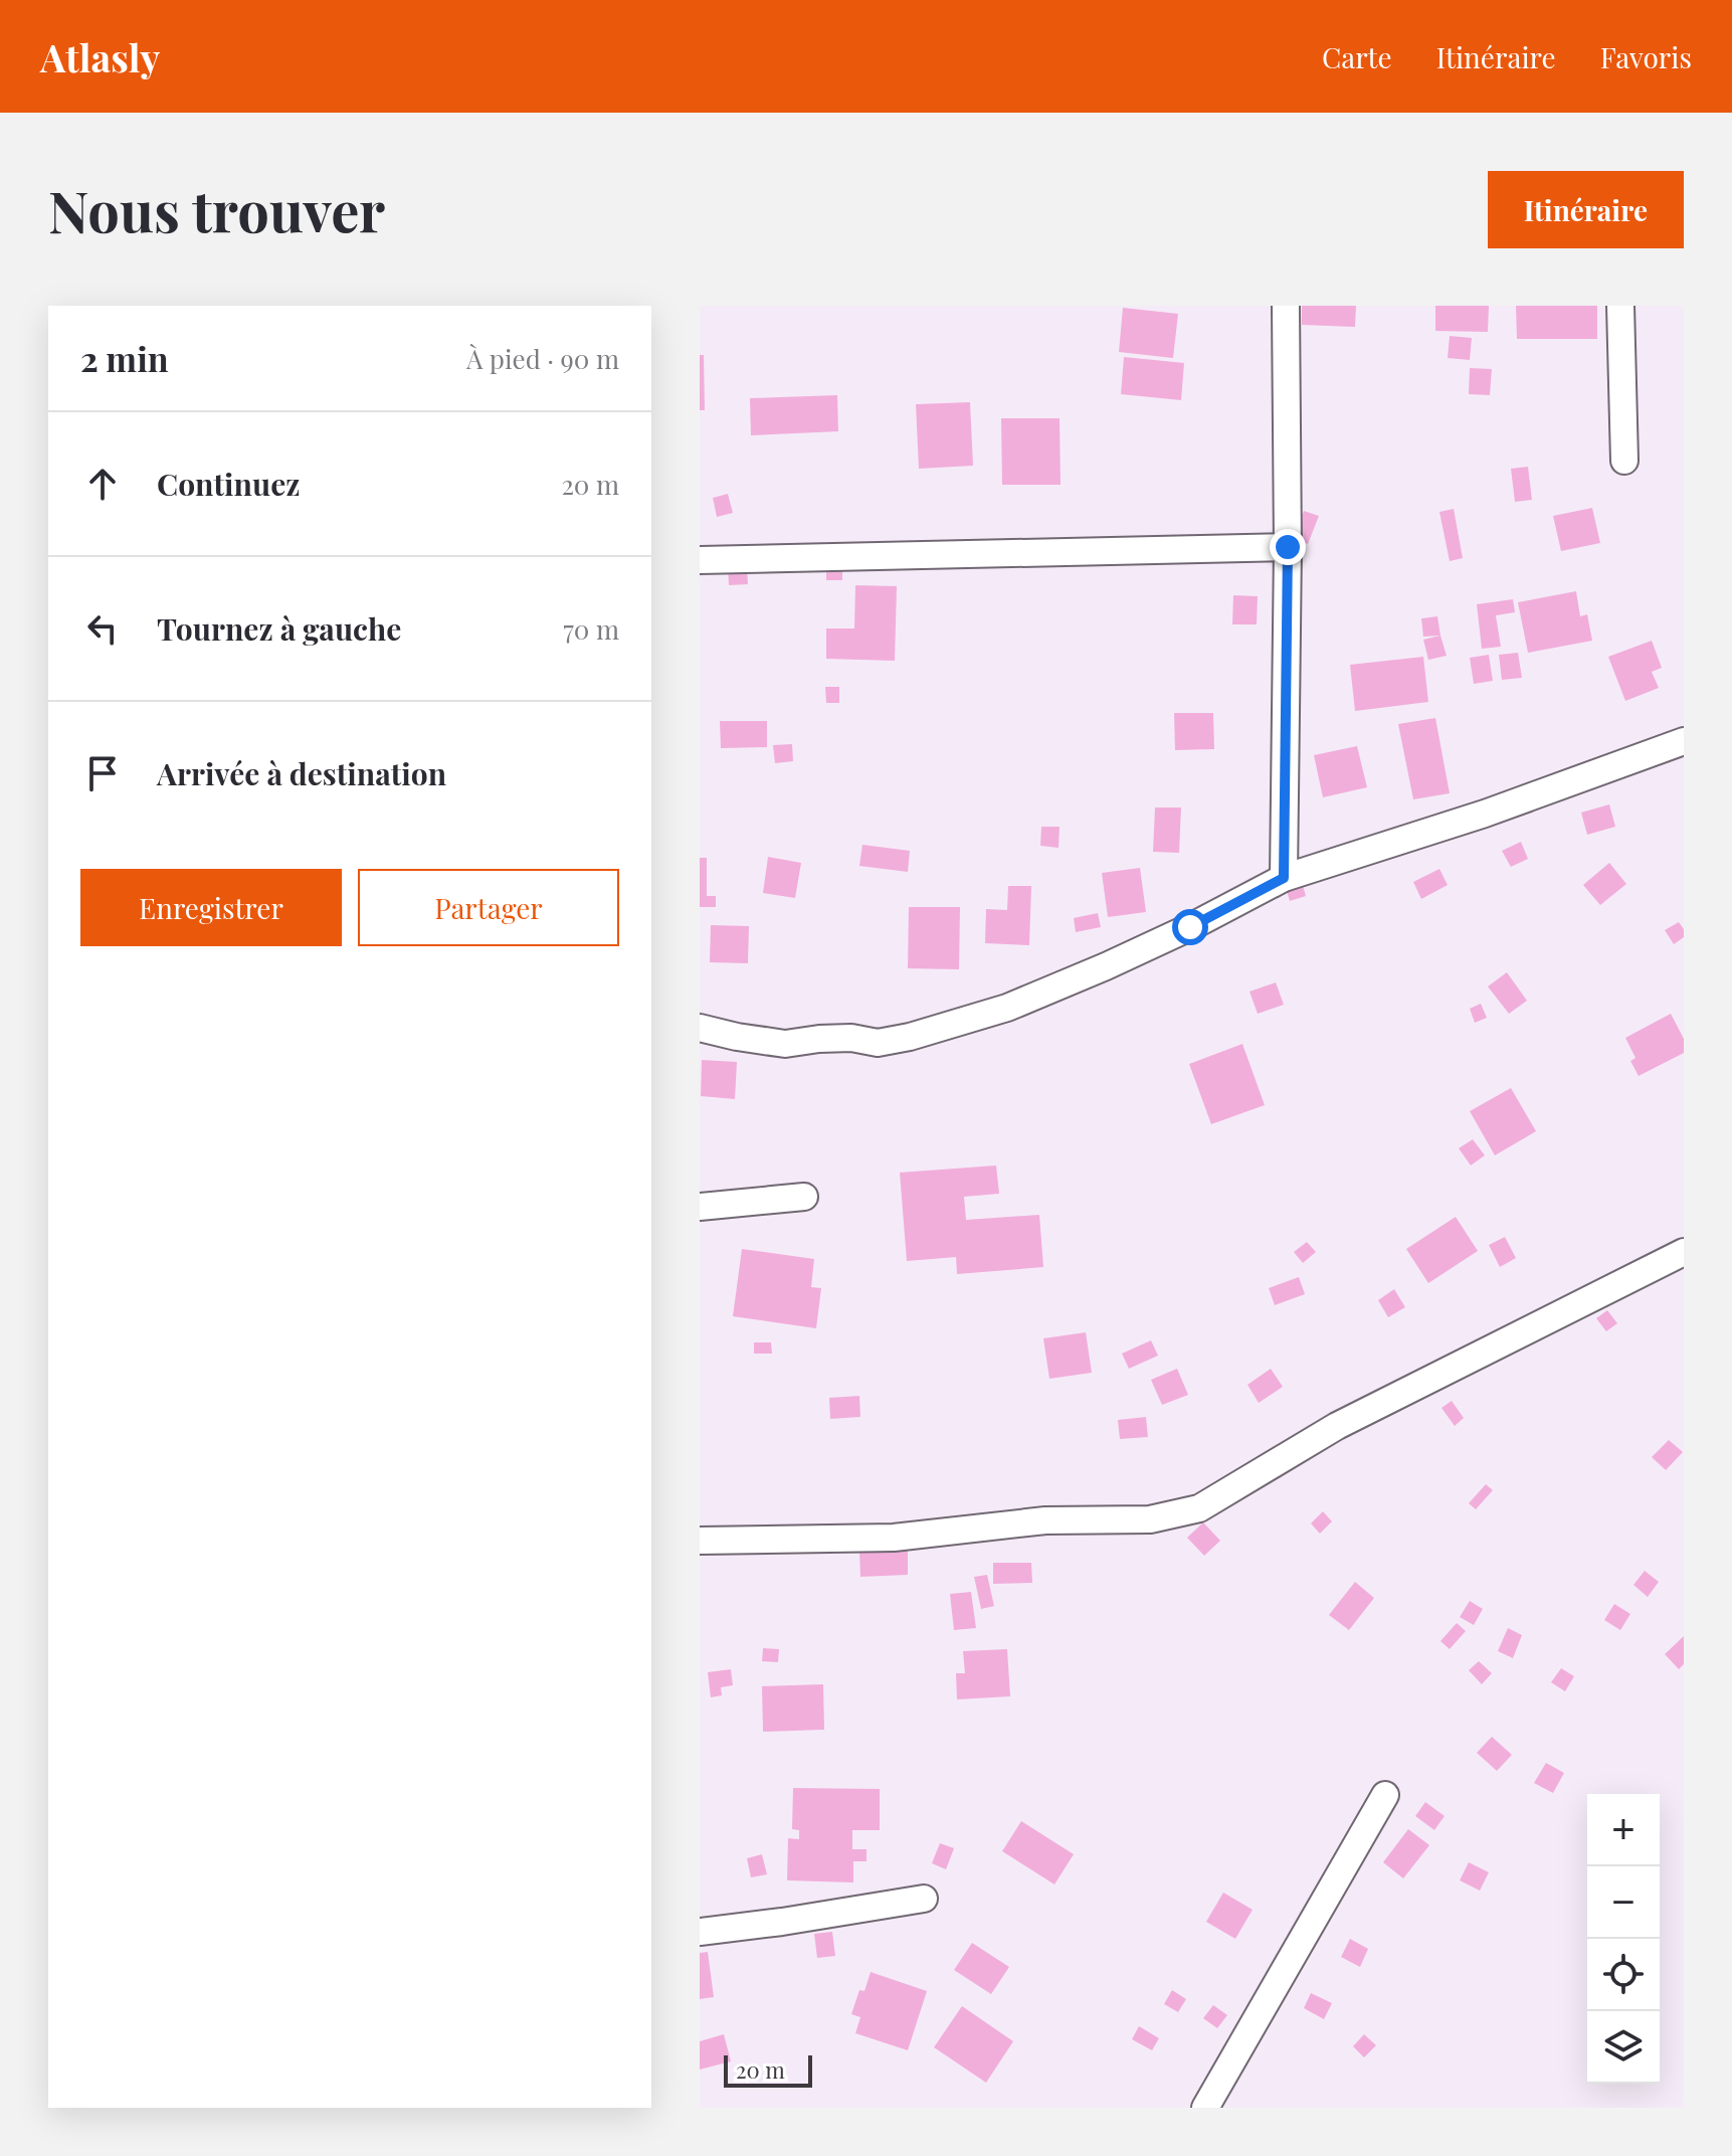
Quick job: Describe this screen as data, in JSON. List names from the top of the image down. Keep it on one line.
{"scale_bar":"20 m","page":{"header":"Atlasly","nav":["Carte","Itinéraire","Favoris"],"buttons":["Itinéraire",["Enregistrer","Partager"]],"title":"Nous trouver","heading":["2 min","À pied · 90 m"],"list":[["Continuez","20 m"],["Tournez à gauche","70 m"],"Arrivée à destination"],"map_buttons":["+","−"],"scale":"20 m"}}
